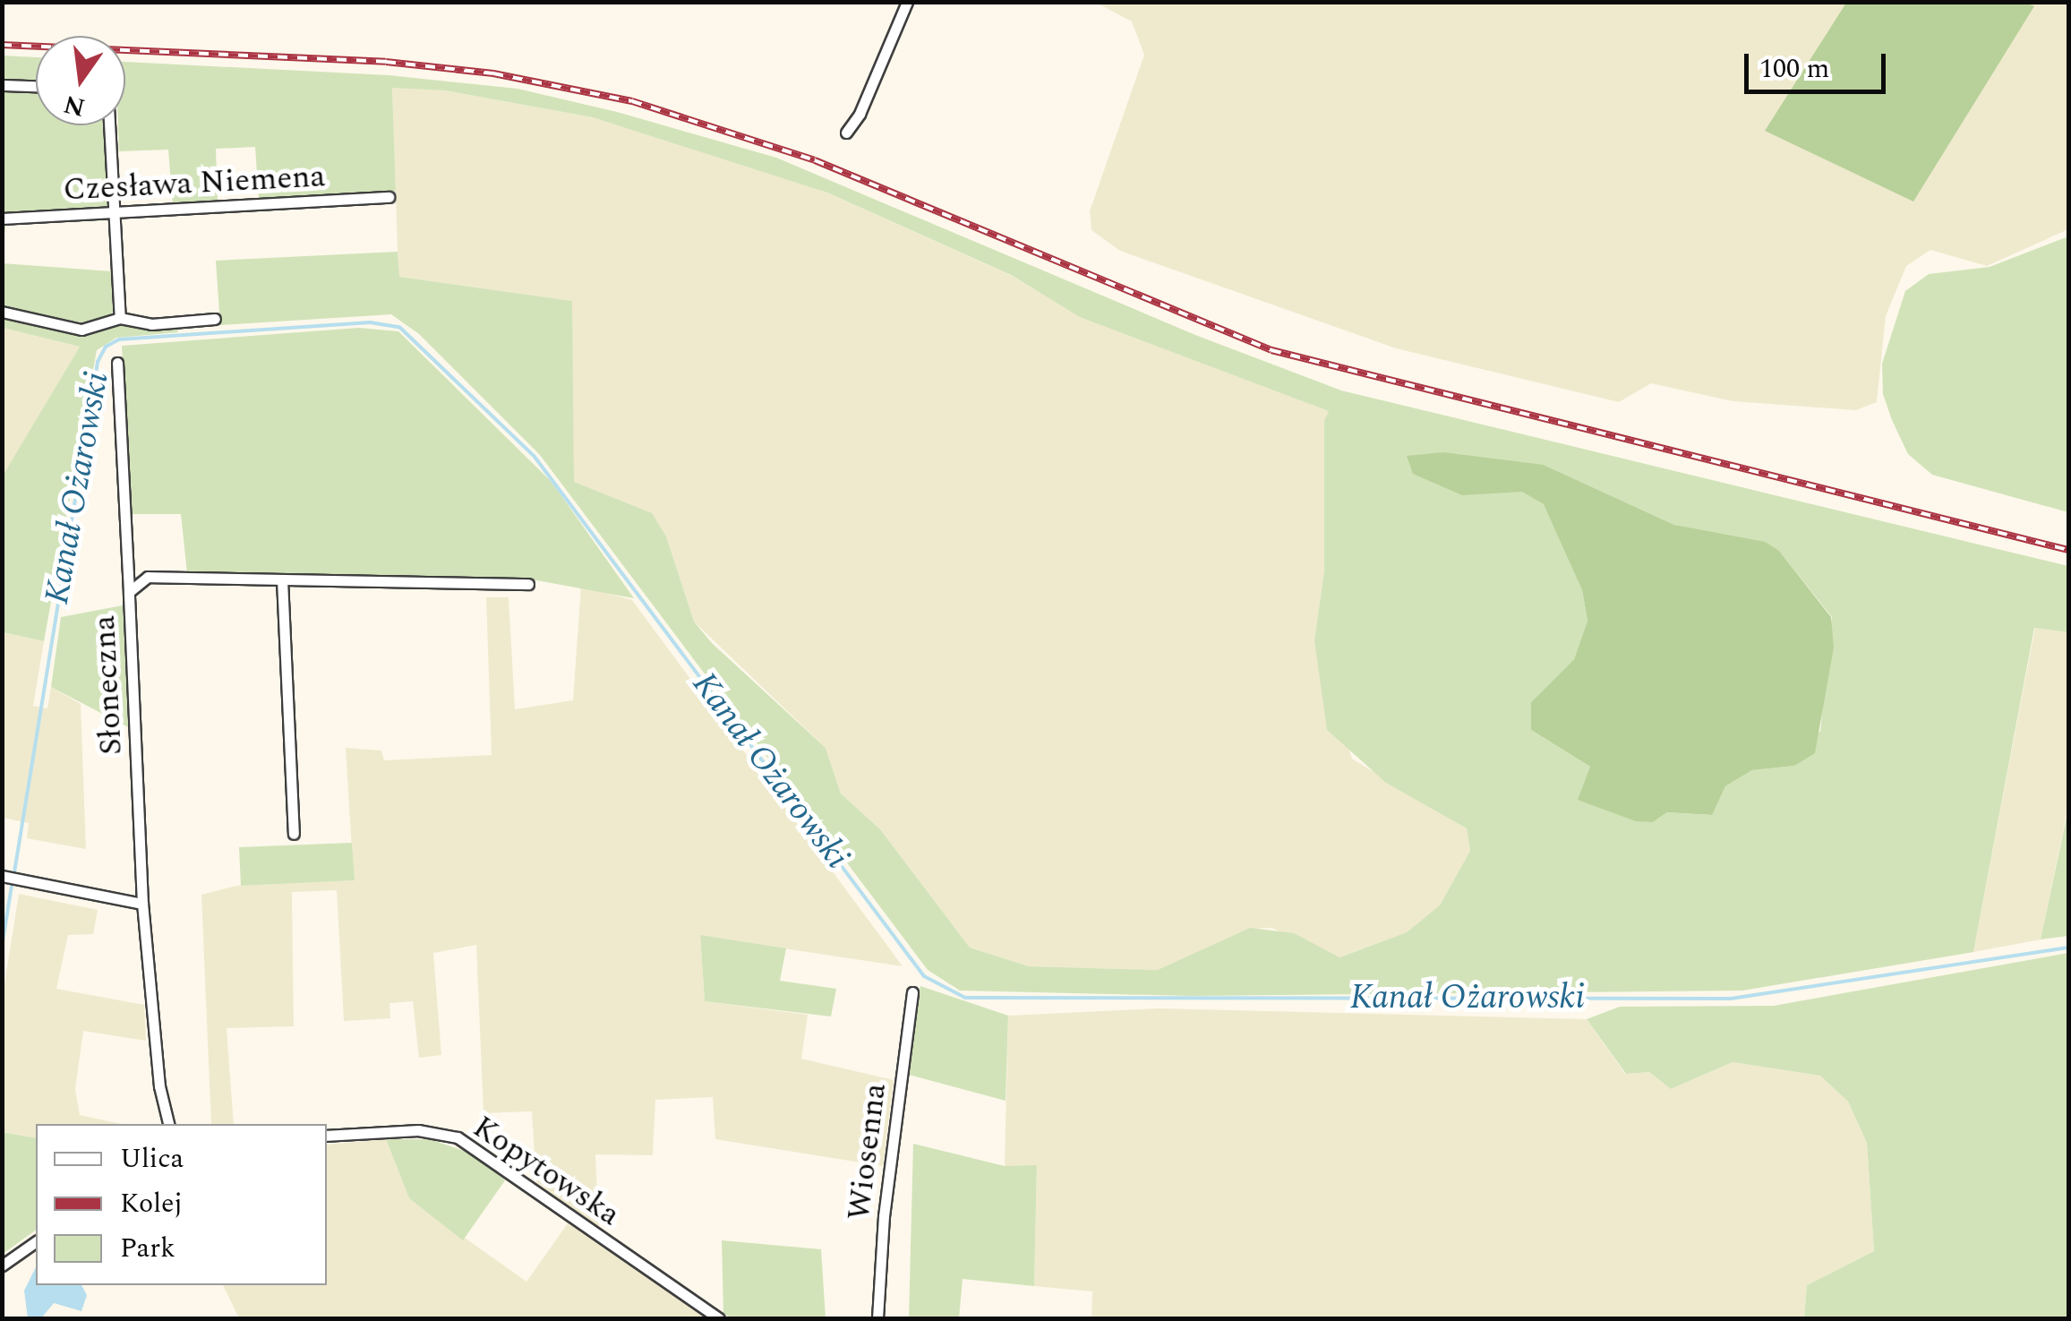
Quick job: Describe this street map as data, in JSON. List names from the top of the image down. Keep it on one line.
{"streets":{"street":["Czesława Niemena","Słoneczna","Wiosenna","Kopytowska"]},"water":["Kanał Ożarowski"],"legend":["Ulica","Kolej","Park"],"scale_bar":"100 m","north":"bottom"}
